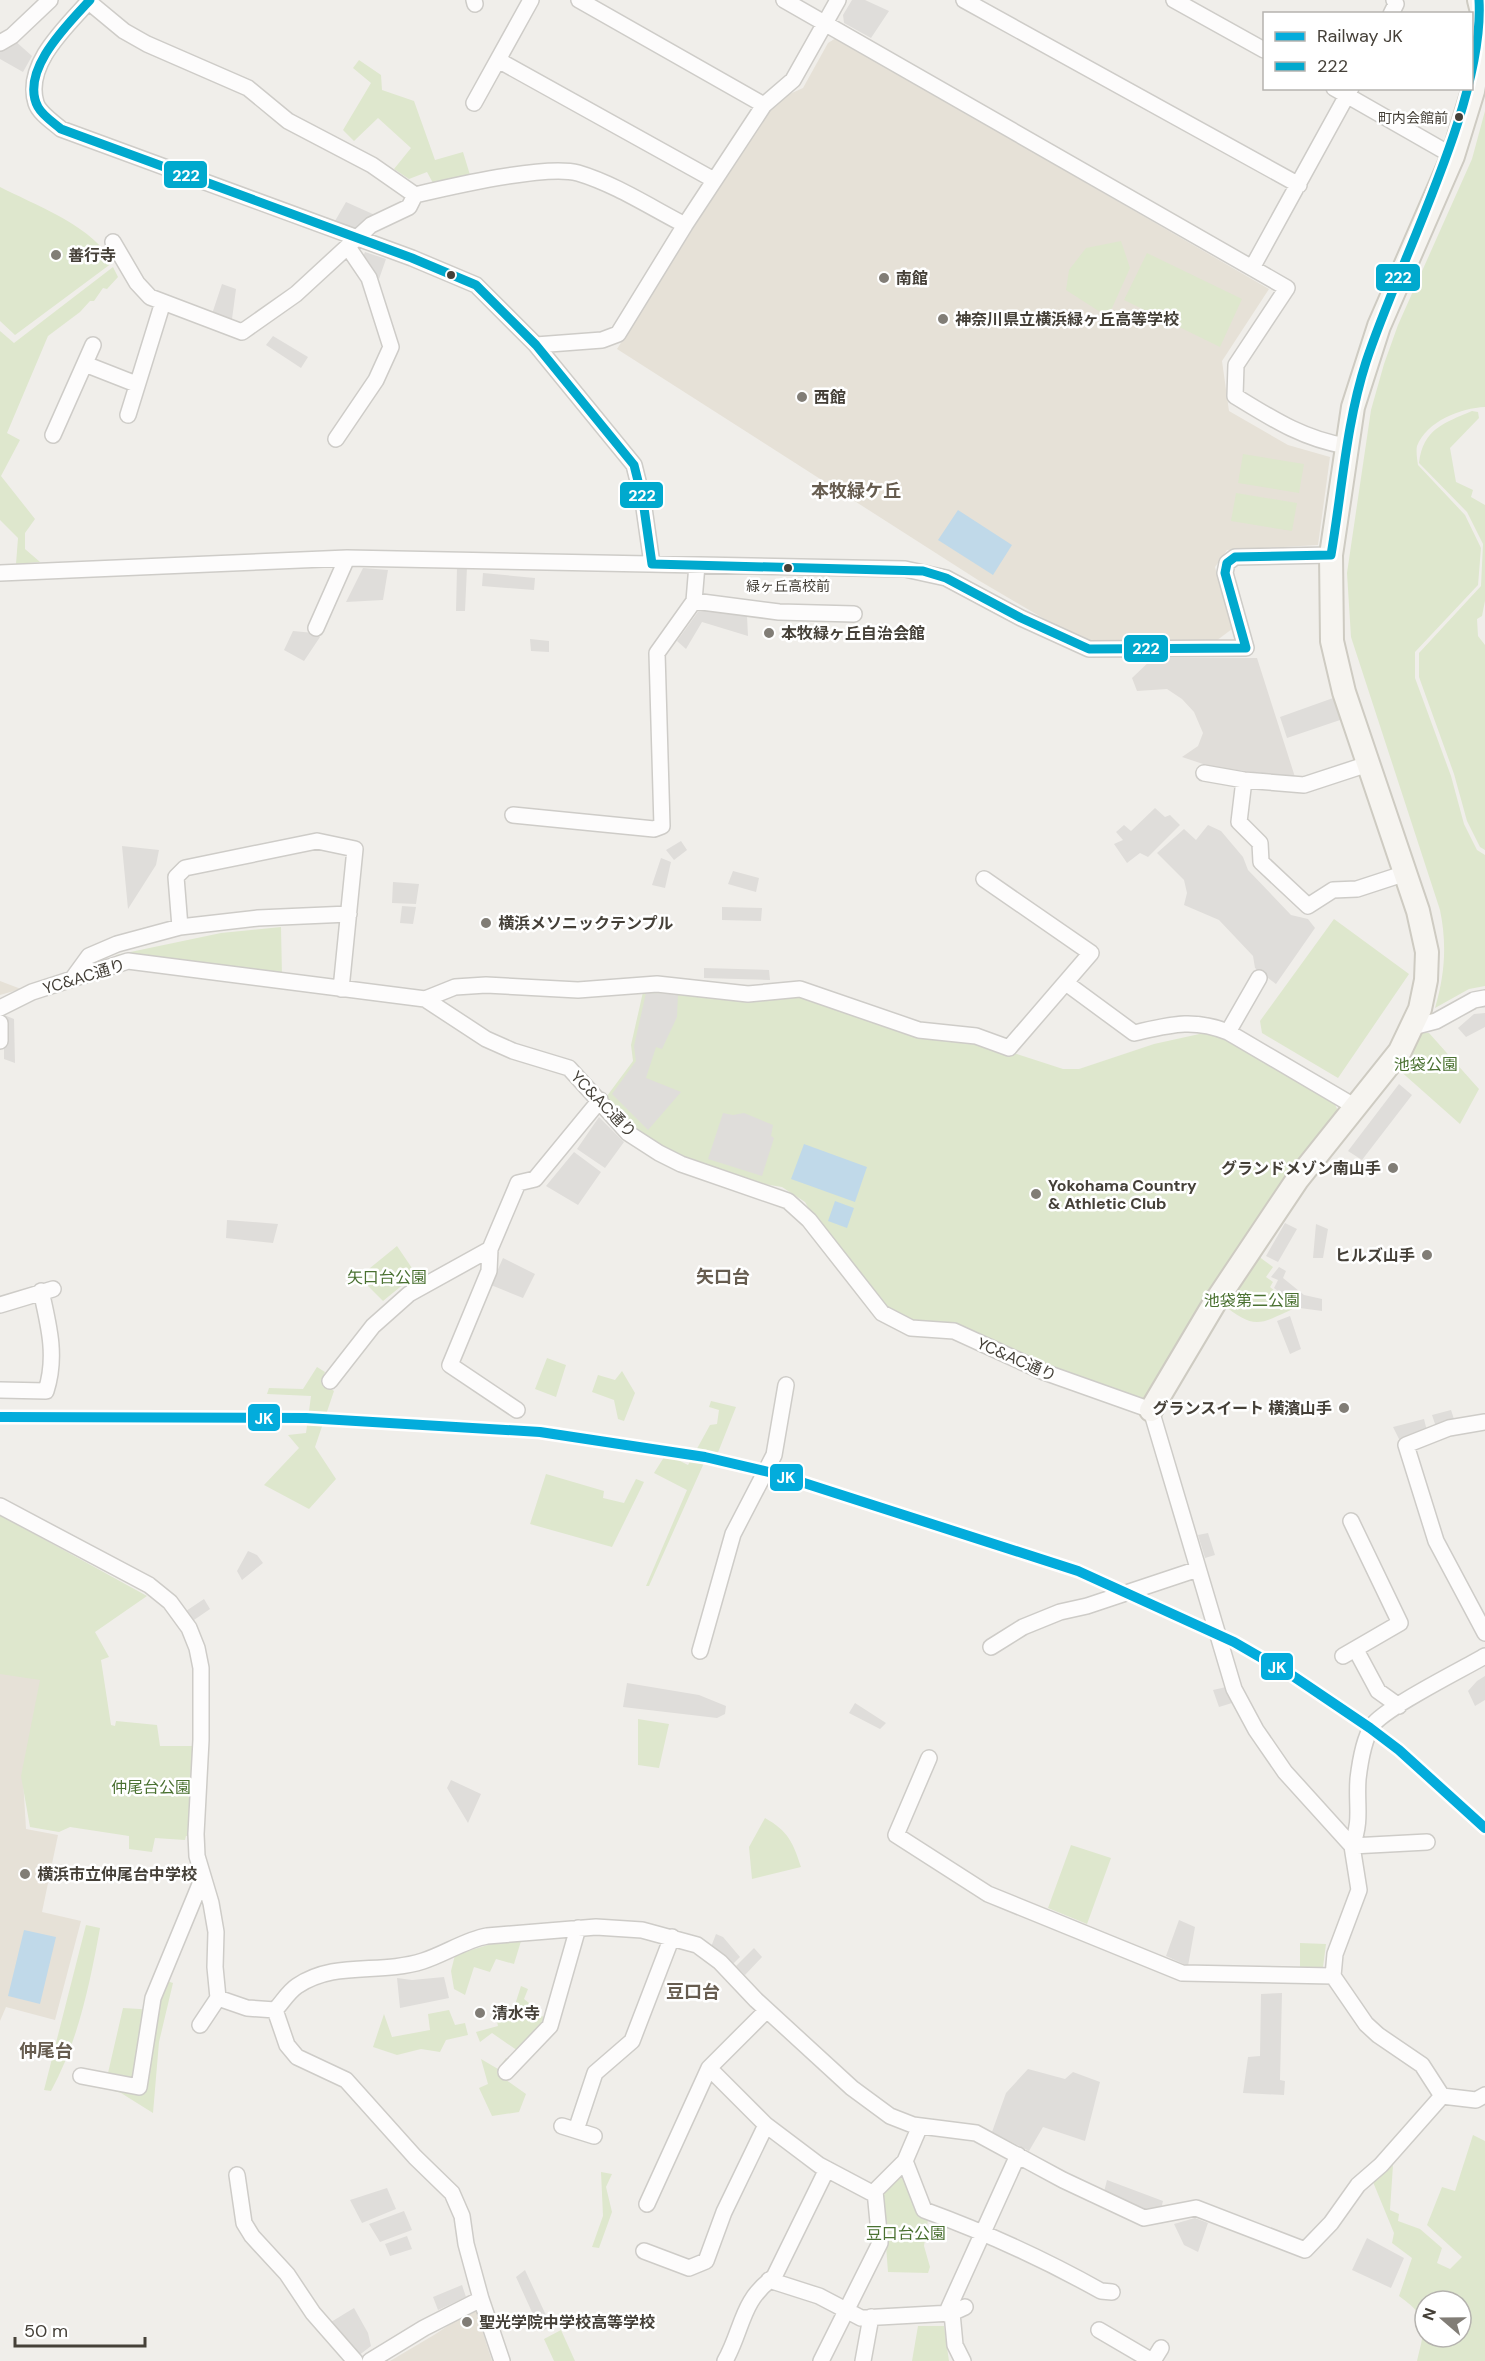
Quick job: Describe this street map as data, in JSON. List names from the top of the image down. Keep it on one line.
{"streets":{"street":["YC&AC通り"]},"districts":["本牧緑ケ丘","矢口台","豆口台","仲尾台"],"parks":["池袋公園","矢口台公園","池袋第二公園","仲尾台公園","豆口台公園"],"places":["町内会館前","善行寺","南館","神奈川県立横浜緑ヶ丘高等学校","西館","緑ヶ丘高校前","本牧緑ヶ丘自治会館","横浜メソニックテンプル","グランドメゾン南山手","Yokohama Country & Athletic Club","ヒルズ山手","グランスイート 横濱山手","横浜市立仲尾台中学校","清水寺","聖光学院中学校高等学校"],"lines":["transit line 222","rail line JK"],"legend":["Railway JK","222"],"scale_bar":"50 m","north":"left"}
